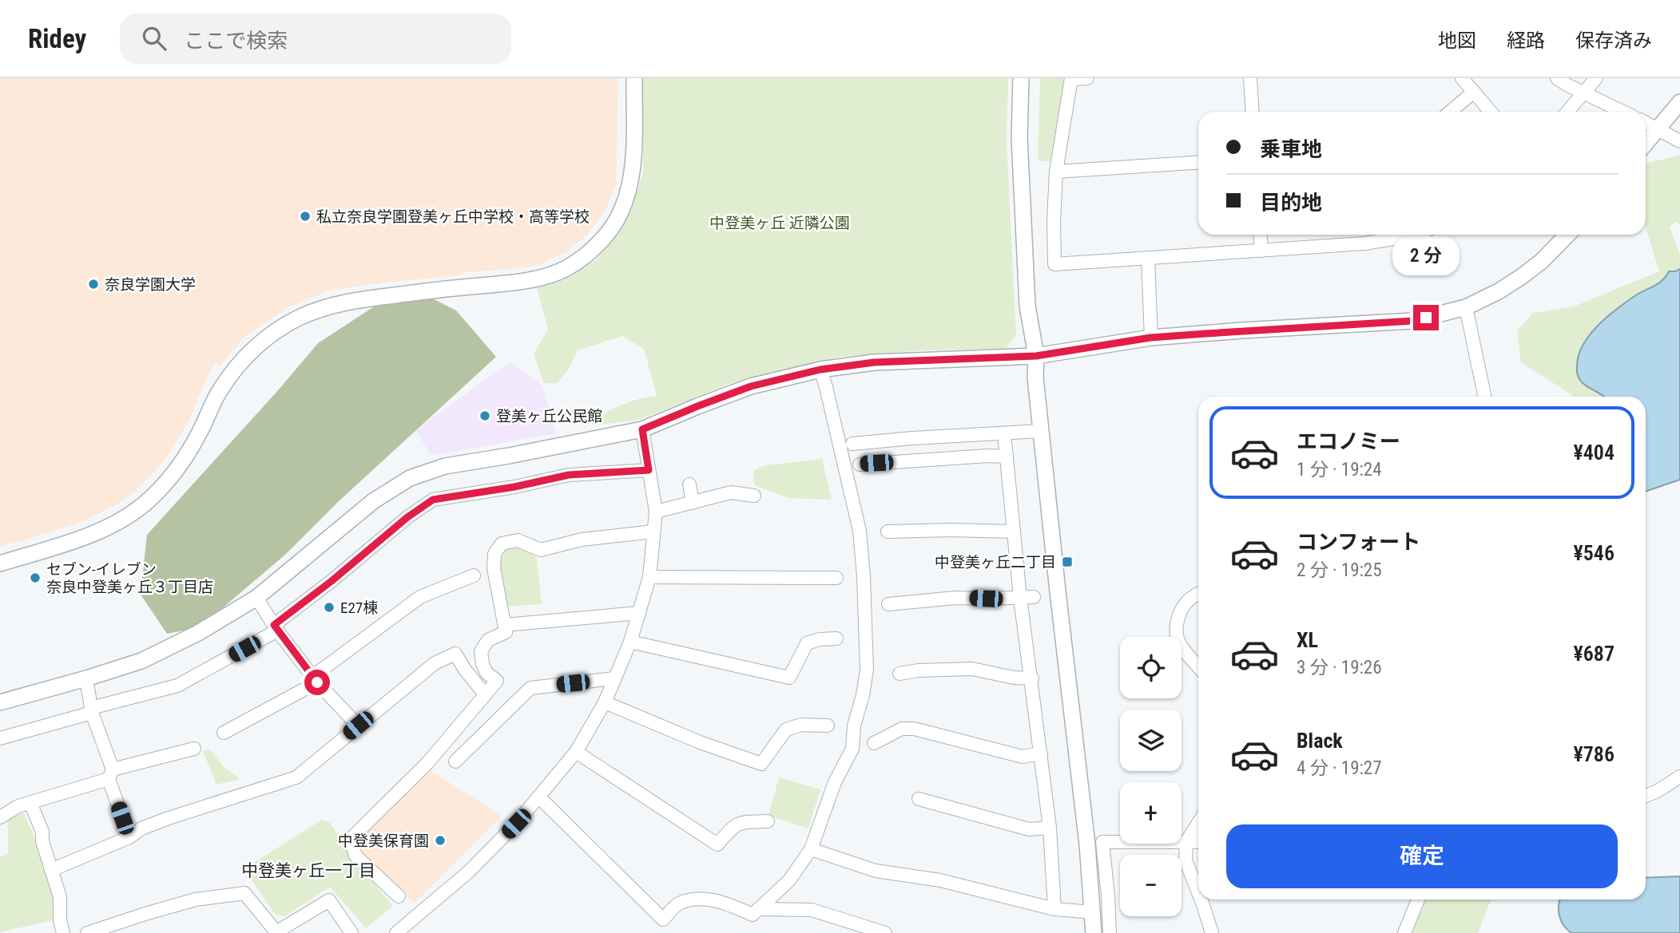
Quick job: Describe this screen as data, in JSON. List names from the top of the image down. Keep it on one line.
{"districts":["中登美ヶ丘一丁目"],"parks":["中登美ヶ丘 近隣公園"],"places":{"other":["私立奈良学園登美ヶ丘中学校・高等学校","奈良学園大学","登美ヶ丘公民館","セブン-イレブン 奈良中登美ヶ丘３丁目店","E27棟","中登美保育園"],"transit":["中登美ヶ丘二丁目"]},"page":{"header":"Ridey","search":"ここで検索","nav":["地図","経路","保存済み"],"banner":["乗車地","目的地"],"bubble":"2 分","list":[{"name":"エコノミー","note":"1 分 · 19:24","value":"¥404"},{"name":"コンフォート","note":"2 分 · 19:25","value":"¥546"},{"name":"XL","note":"3 分 · 19:26","value":"¥687"},{"name":"Black","note":"4 分 · 19:27","value":"¥786"}],"map_buttons":["+","−"],"buttons":"確定"}}
